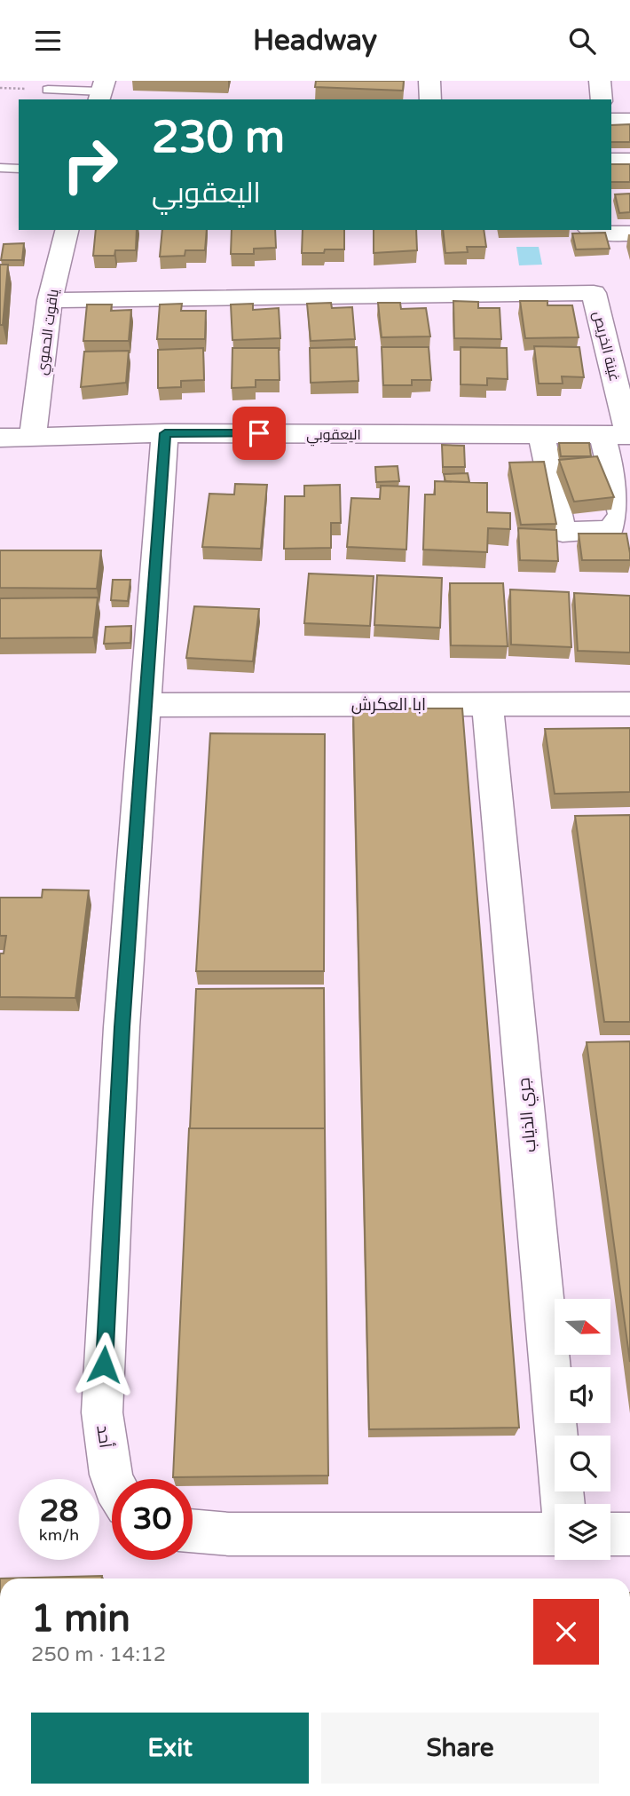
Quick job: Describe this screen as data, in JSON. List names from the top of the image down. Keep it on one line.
{"streets":{"street":["ياقوت الحموي","غينة الخريص","اليعقوبي","ابا العكرش","جري الذياب","أحد"]},"crossings":[["ياقوت الحموي","غينة الخريص"],["ياقوت الحموي","اليعقوبي"],["غينة الخريص","اليعقوبي"],["اليعقوبي","أحد"],["ابا العكرش","جري الذياب"],["ابا العكرش","أحد"]],"north":"right","page":{"header":"Headway","turn":["230 m","اليعقوبي"],"speed":"28 km/h","limit":"30","heading":["1 min","250 m · 14:12"],"buttons":["Exit","Share"]}}
